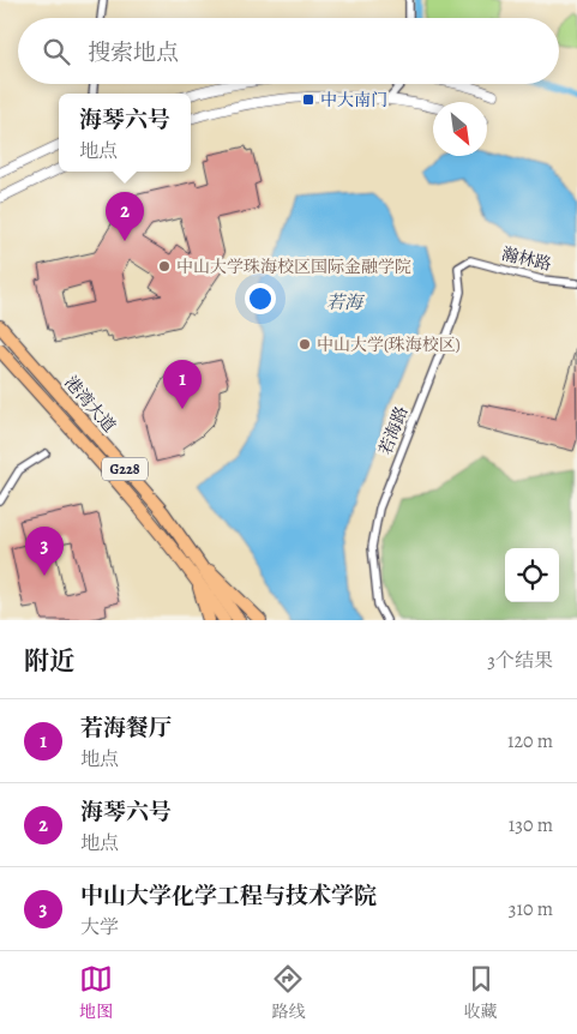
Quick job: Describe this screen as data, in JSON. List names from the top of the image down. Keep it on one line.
{"streets":{"highway":["港湾大道","G228"],"street":["瀚林路","若海路"]},"crossings":[["瀚林路","若海路"]],"water":["若海"],"places":{"transit":["中大南门"],"other":["中山大学珠海校区国际金融学院","中山大学(珠海校区)"]},"north":"bottom right","page":{"search":"搜索地点","popup":["海琴六号","地点"],"pins":["2","1","3"],"heading":["附近","3个结果"],"list":[{"mark":"1","name":"若海餐厅","note":"地点","value":"120 m"},{"mark":"2","name":"海琴六号","note":"地点","value":"130 m"},{"mark":"3","name":"中山大学化学工程与技术学院","note":"大学","value":"310 m"}],"nav":["地图","路线","收藏"]}}
